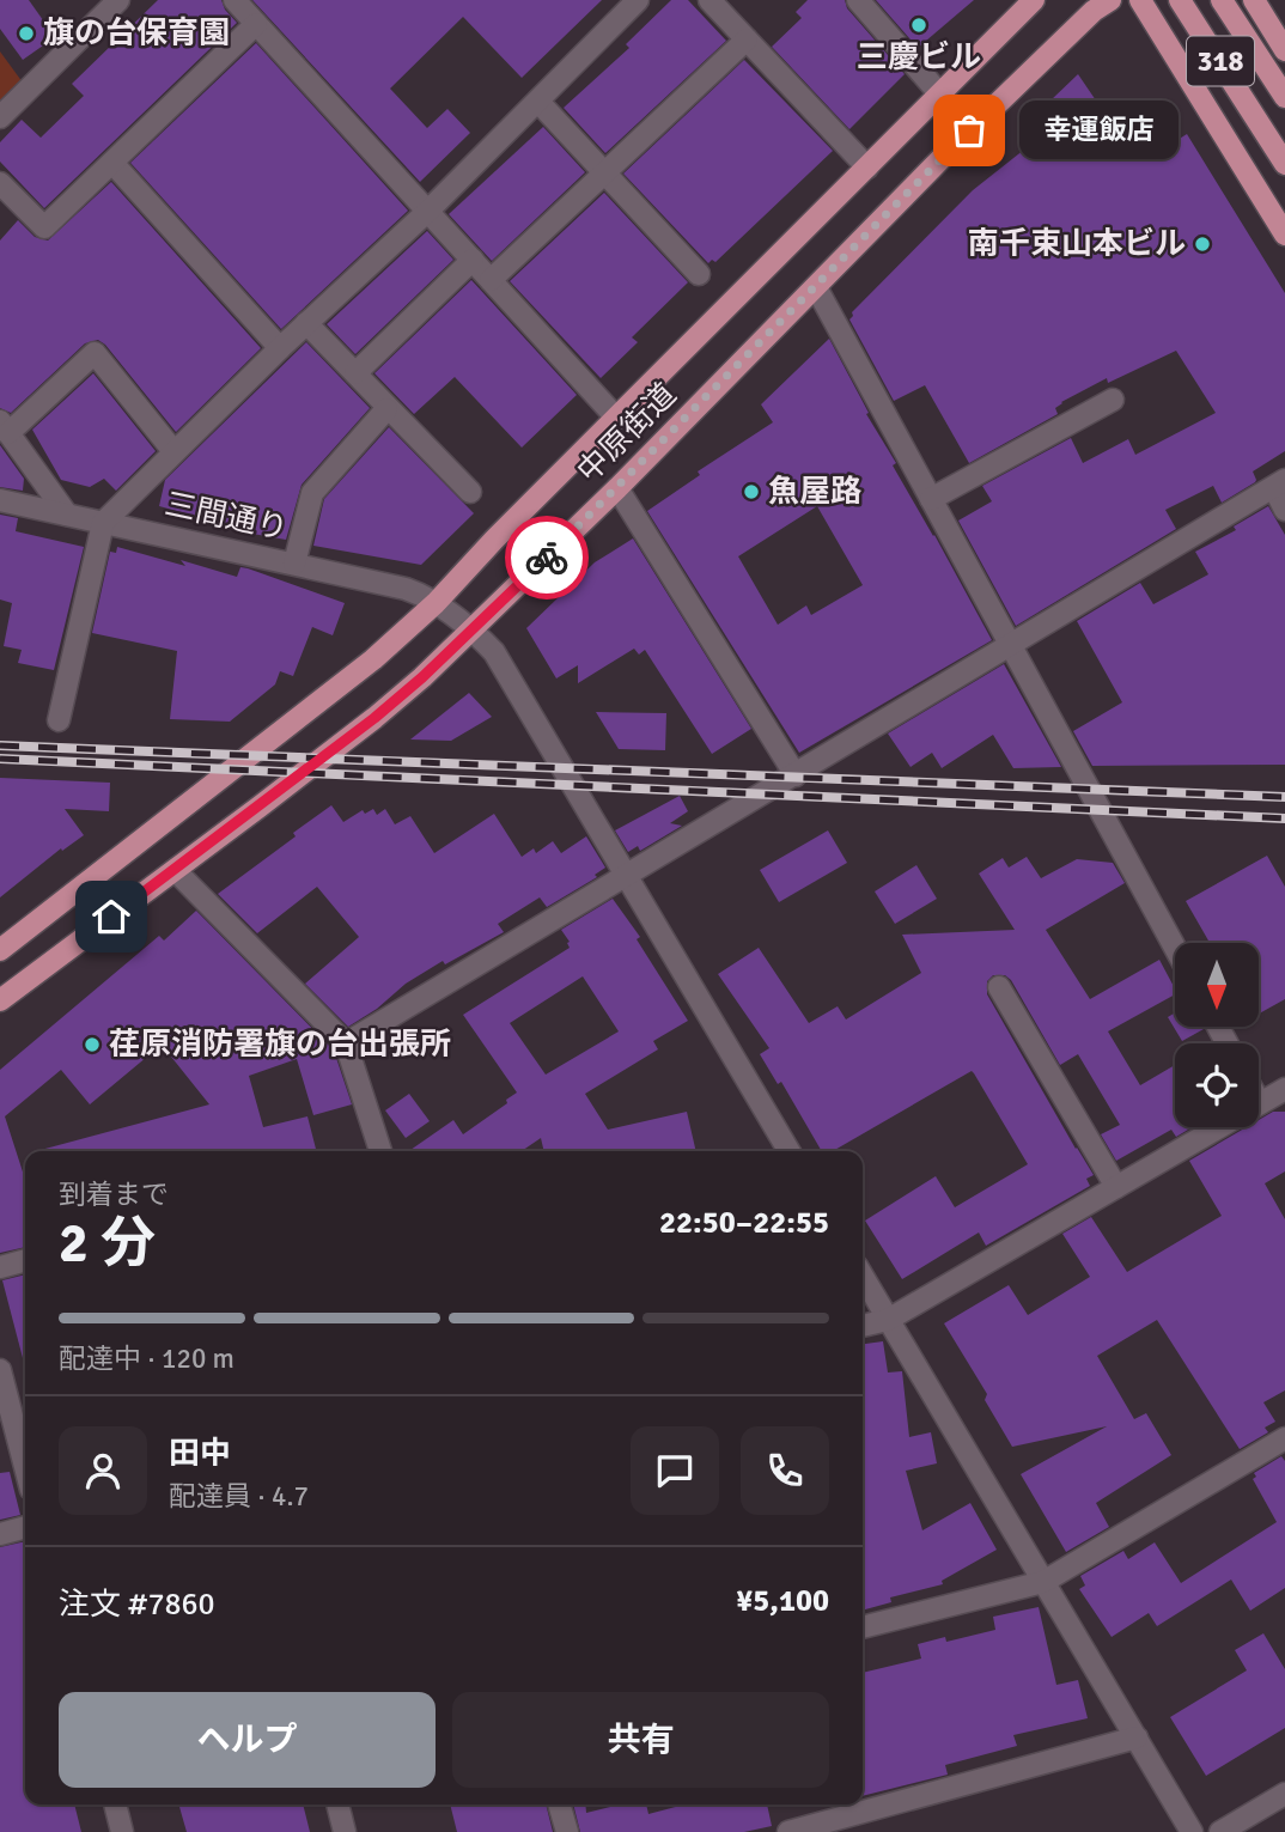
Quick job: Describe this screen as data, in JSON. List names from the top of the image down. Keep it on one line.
{"streets":{"main road":["318","中原街道"],"street":["三間通り"]},"crossings":[["中原街道","三間通り"]],"places":["三慶ビル","旗の台保育園","幸運飯店","南千束山本ビル","魚屋路","荏原消防署旗の台出張所"],"north":"bottom","page":{"bubble":"幸運飯店","heading":["2 分","到着まで","22:50–22:55"],"panel":["田中","配達員 · 4.7","注文 #7860","¥5,100"],"bar":"配達中 · 120 m","buttons":["ヘルプ","共有"]}}
